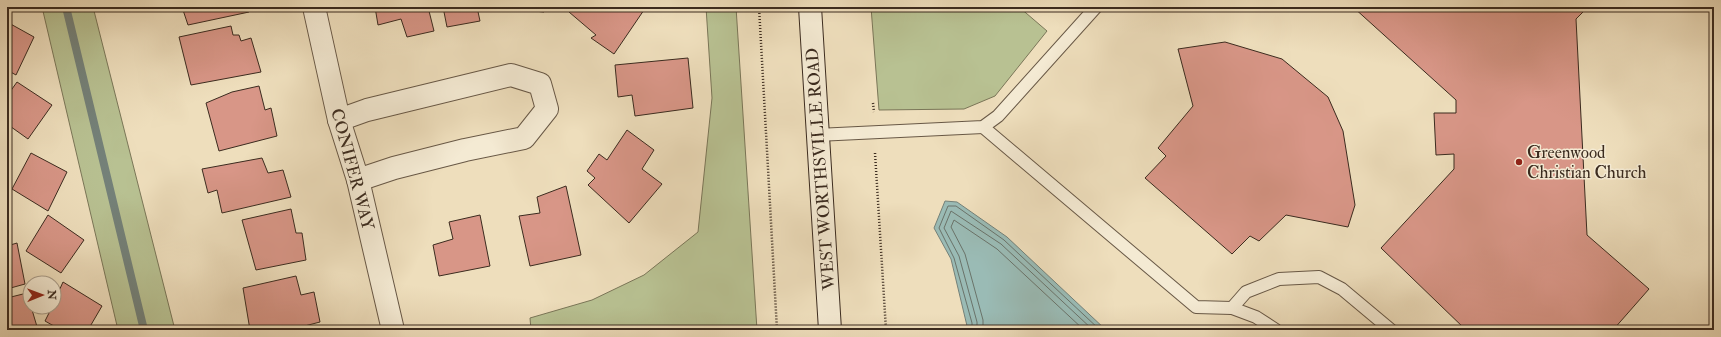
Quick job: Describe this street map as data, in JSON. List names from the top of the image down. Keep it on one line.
{"streets":{"street":["CONIFER WAY","WEST WORTHSVILLE ROAD"]},"places":["Greenwood Christian Church"],"north":"right"}
